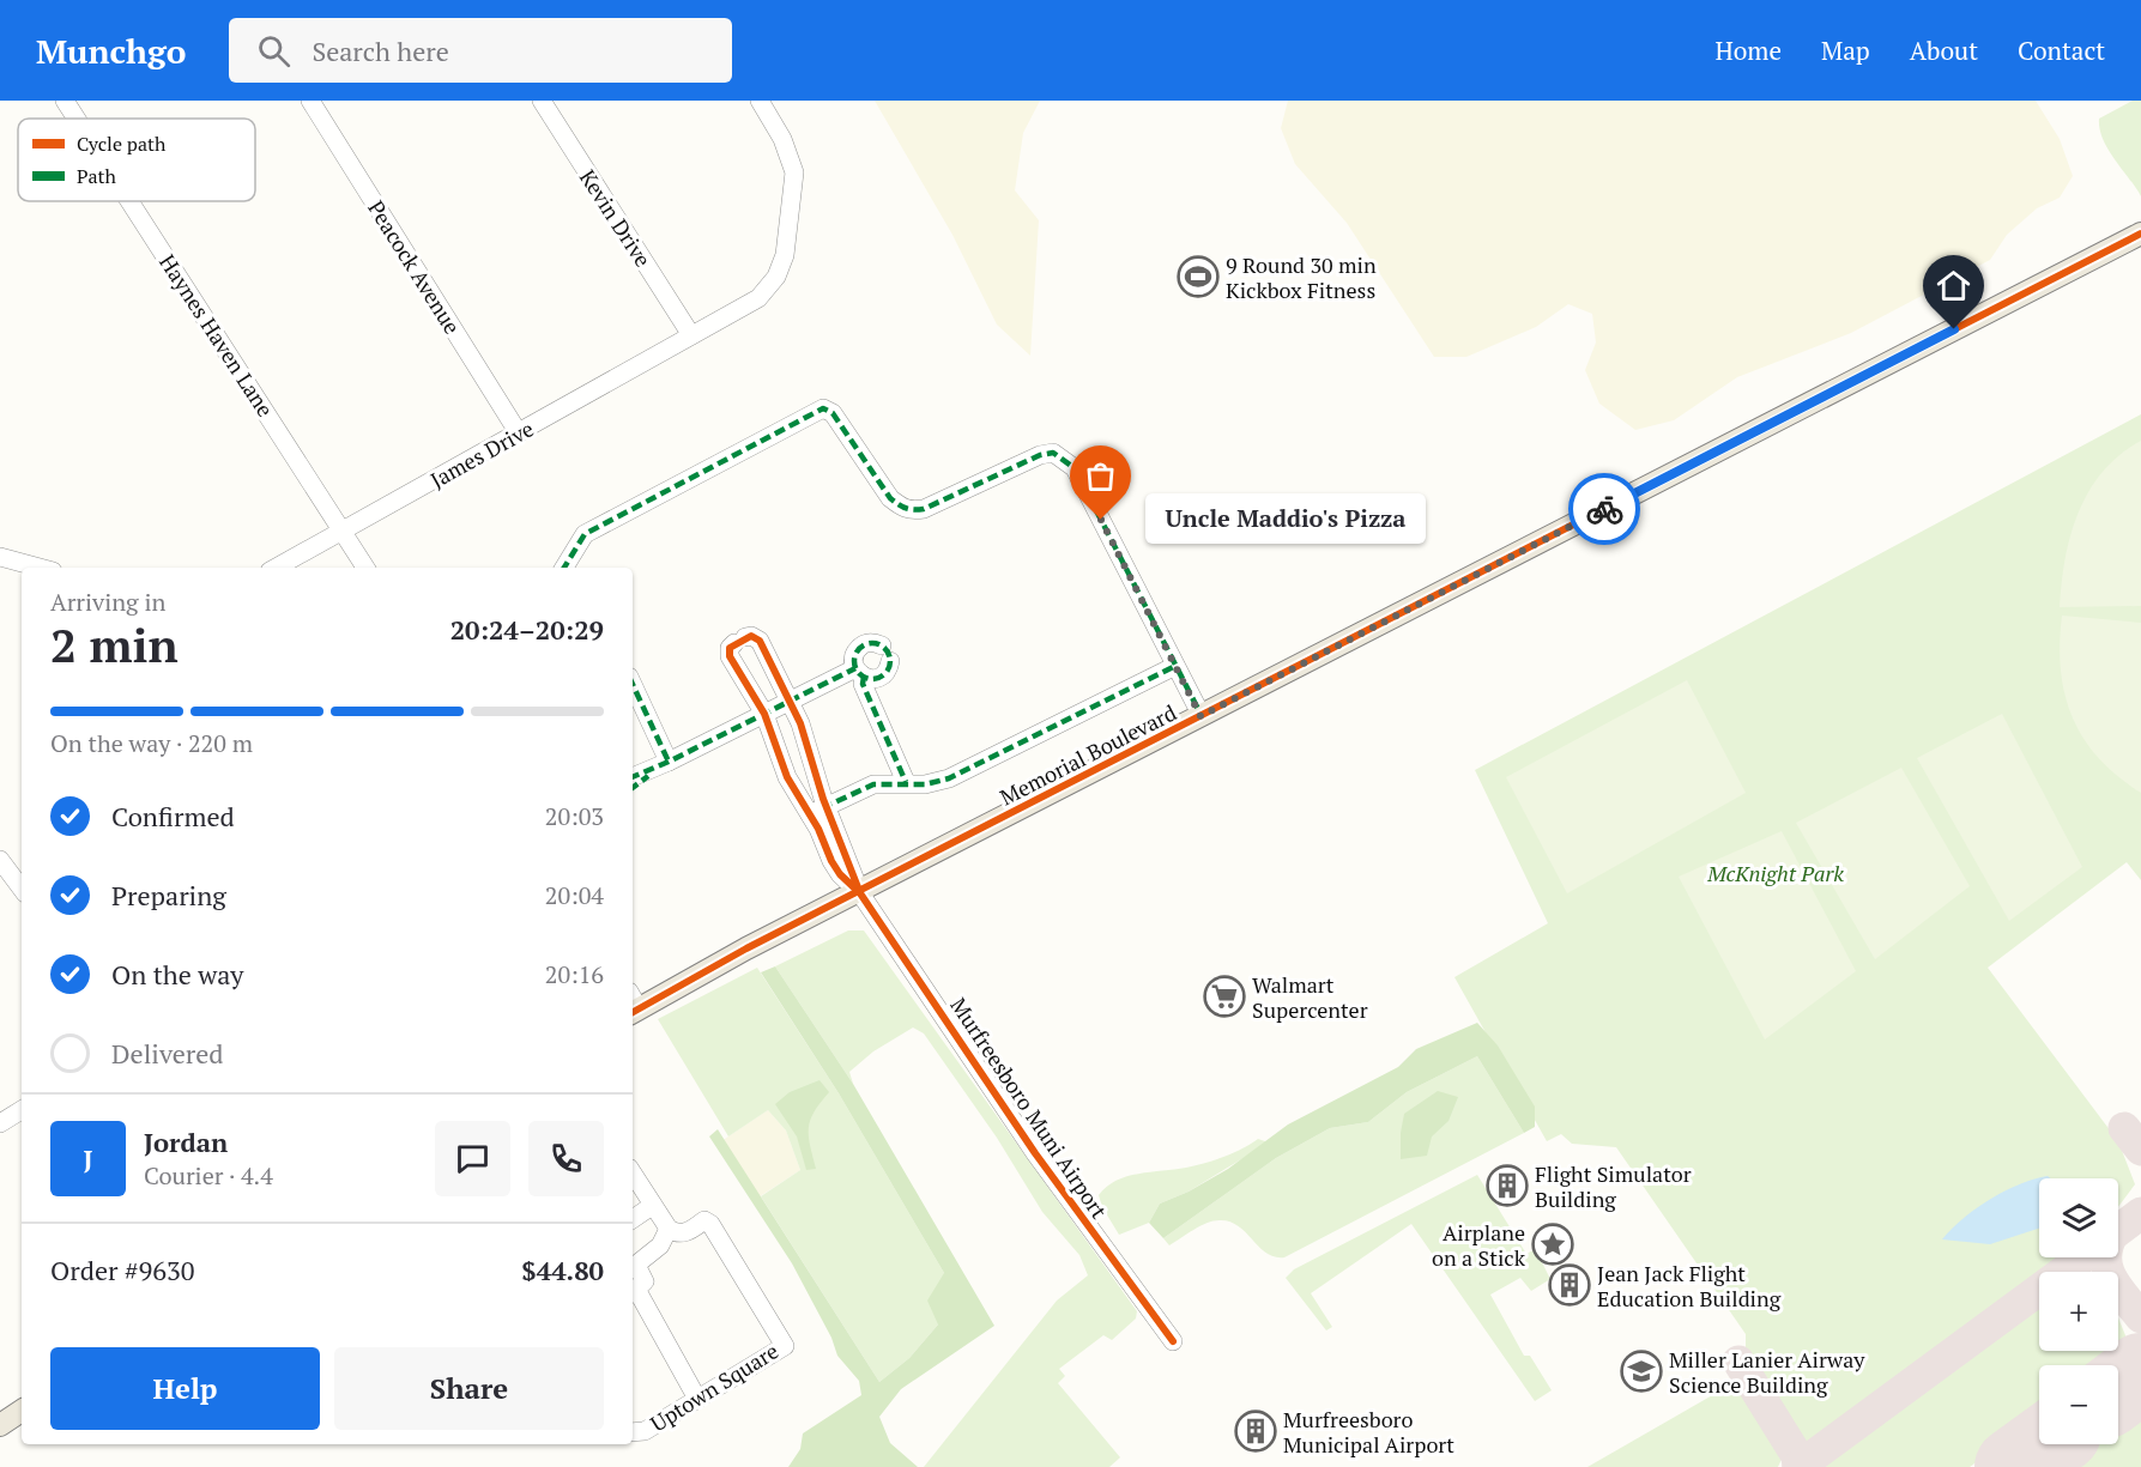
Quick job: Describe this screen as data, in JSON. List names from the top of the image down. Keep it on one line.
{"streets":{"main road":["Memorial Boulevard"],"street":["Kevin Drive","Peacock Avenue","Haynes Haven Lane","James Drive","Murfreesboro Muni Airport","Uptown Square"]},"crossings":[["Kevin Drive","James Drive"],["Peacock Avenue","James Drive"],["Haynes Haven Lane","James Drive"],["Memorial Boulevard","Murfreesboro Muni Airport"]],"parks":["McKnight Park"],"places":{"sports":["9 Round 30 min Kickbox Fitness"],"other":["Uncle Maddio's Pizza"],"supermarket":["Walmart Supercenter"],"building":["Flight Simulator Building","Jean Jack Flight Education Building","Murfreesboro Municipal Airport"],"place":["Airplane on a Stick"],"school or university":["Miller Lanier Airway Science Building"]},"legend":["Cycle path","Path"],"page":{"header":"Munchgo","search":"Search here","nav":["Home","Map","About","Contact"],"bubble":"Uncle Maddio's Pizza","heading":["2 min","Arriving in","20:24–20:29"],"panel":["Jordan","Courier · 4.4","Order #9630","$44.80"],"bar":"On the way · 220 m","list":[["Confirmed","20:03"],["Preparing","20:04"],["On the way","20:16"],"Delivered"],"round":"J","map_buttons":["+","−"],"buttons":["Help","Share"]}}
